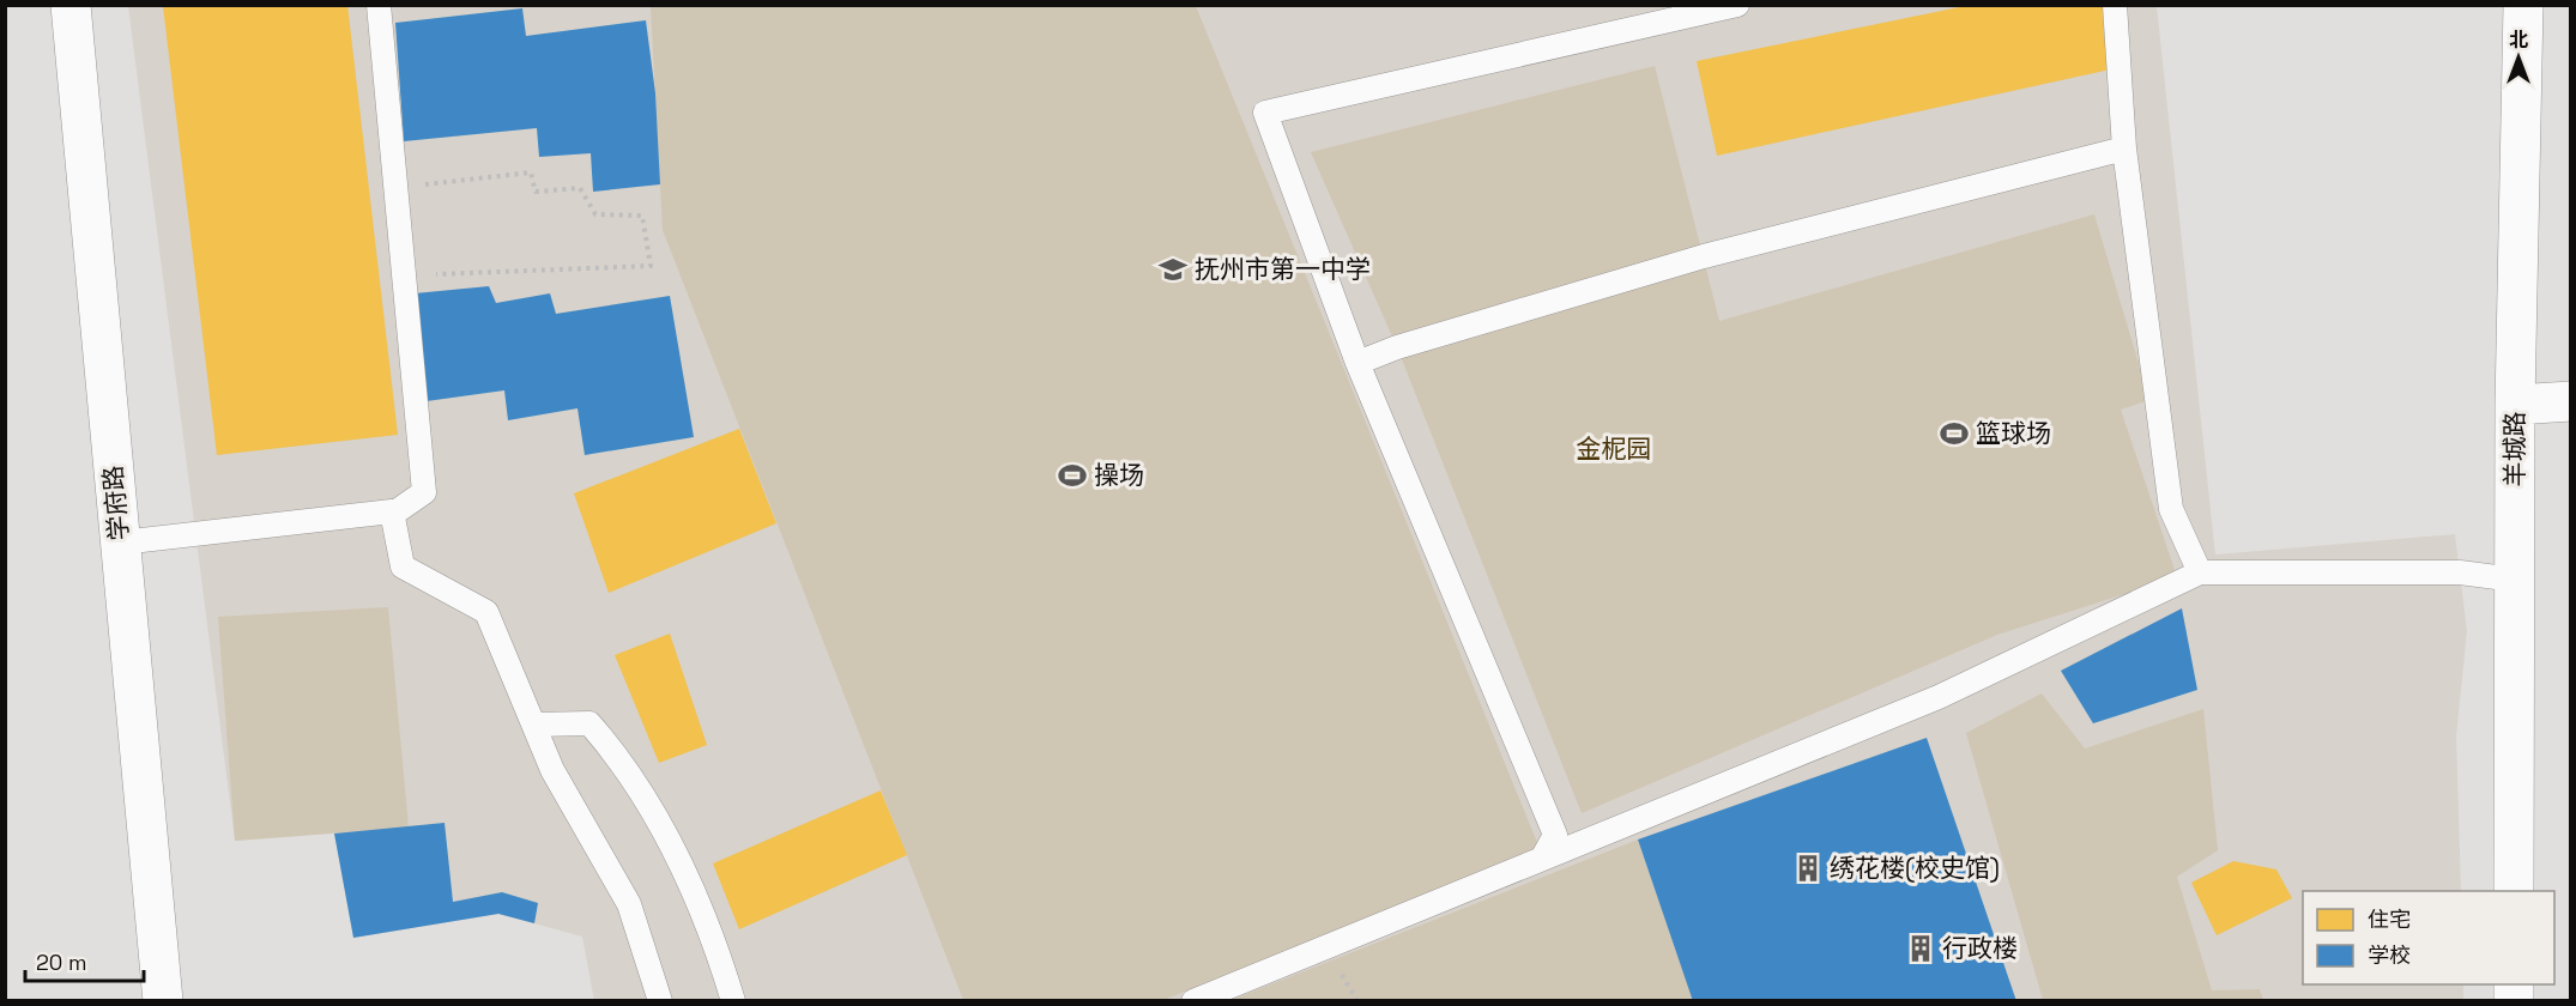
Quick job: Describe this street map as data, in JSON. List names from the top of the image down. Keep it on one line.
{"streets":{"street":["羊城路","学府路"]},"parks":["金柅园"],"places":{"school or university":["抚州市第一中学"],"sports":["篮球场","操场"],"building":["绣花楼(校史馆)","行政楼"]},"legend":["住宅","学校"],"scale_bar":"20 m","north":"top"}
